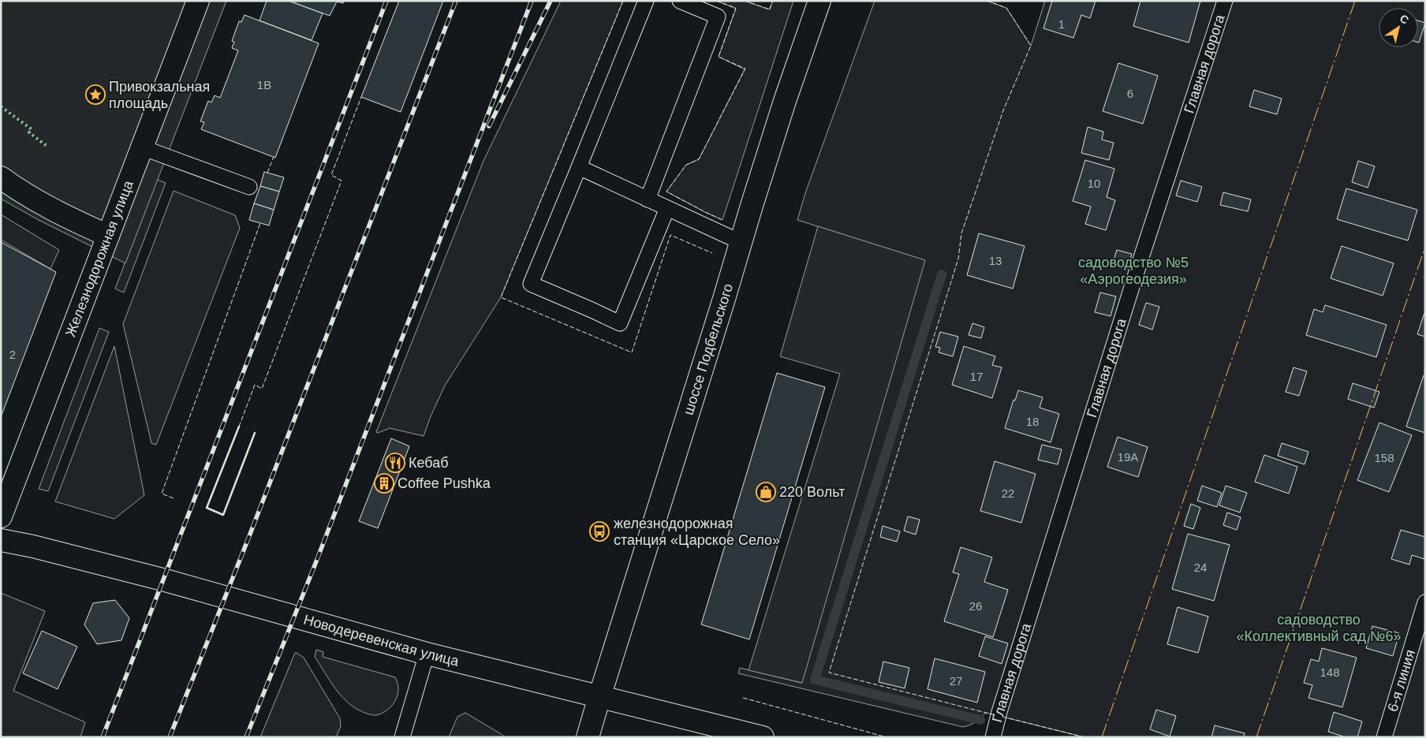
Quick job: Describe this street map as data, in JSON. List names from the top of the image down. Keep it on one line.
{"streets":{"street":["Железнодорожная улица","шоссе Подбельского","Новодеревенская улица"],"lane":["Главная дорога","6-я линия"]},"crossings":[["шоссе Подбельского","Новодеревенская улица"]],"parks":["садоводство №5 «Аэрогеодезия»","садоводство «Коллективный сад №6»"],"places":{"place":["Привокзальная площадь"],"restaurant":["Кебаб"],"building":["Coffee Pushka"],"shop":["220 Вольт"],"bus stop":["железнодорожная станция «Царское Село»"]},"house_numbers":["1","1В","6","10","13","2","17","18","19А","158","22","24","26","148","27"],"north":"top right"}
